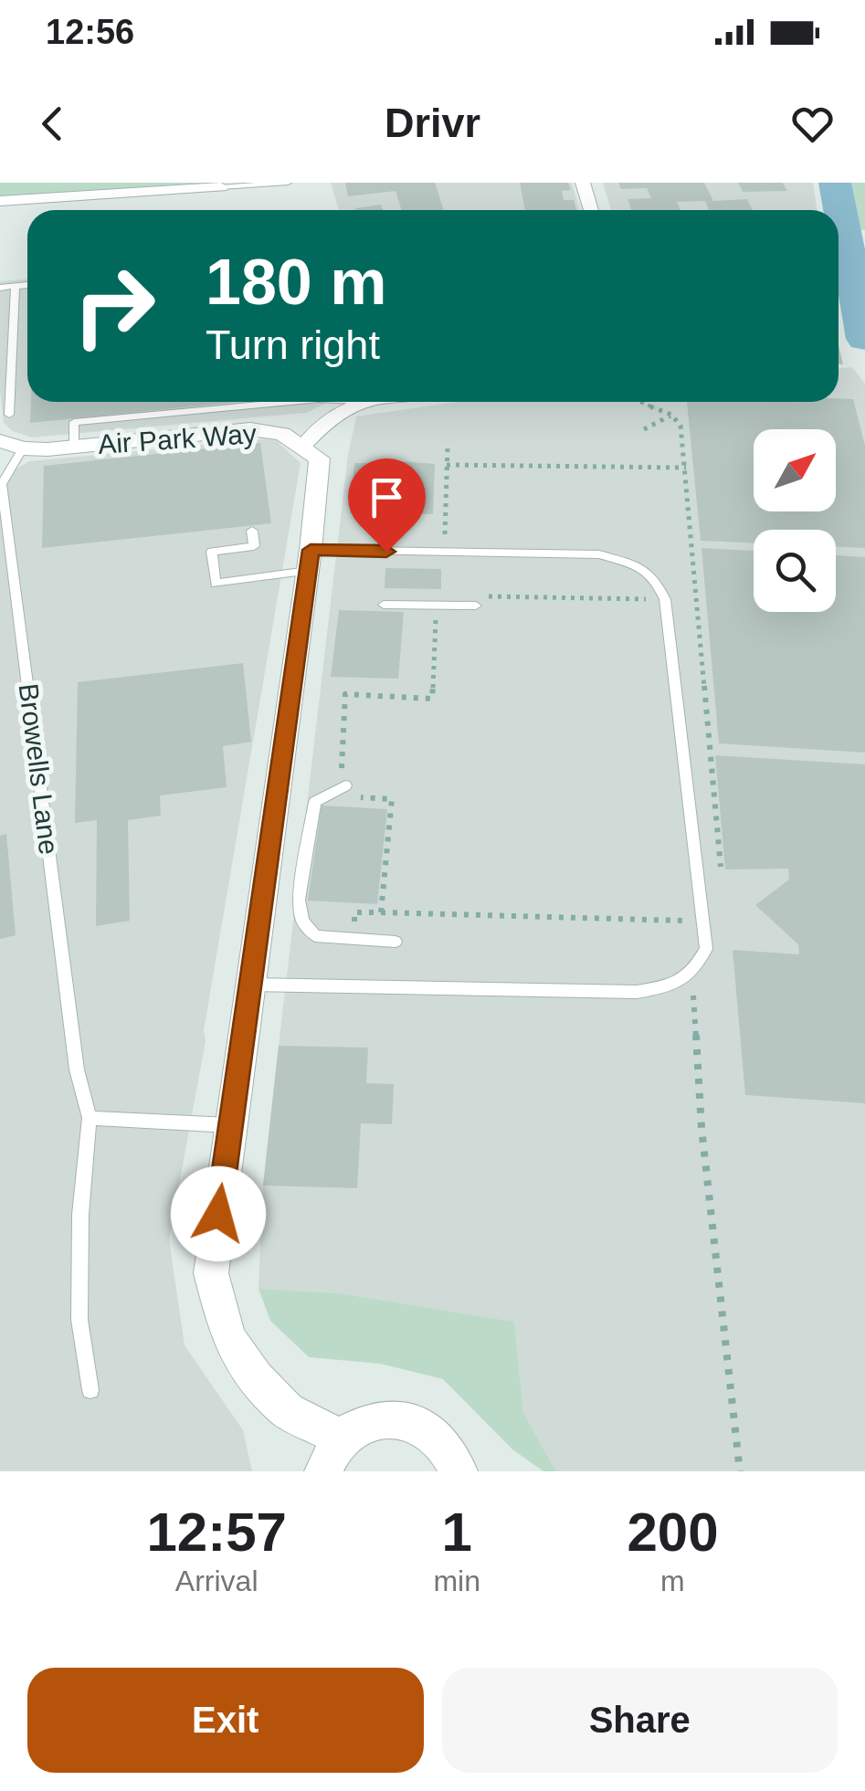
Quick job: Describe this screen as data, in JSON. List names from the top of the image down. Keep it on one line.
{"streets":{"street":["Air Park Way"],"lane":["Browells Lane"]},"crossings":[["Air Park Way","Browells Lane"]],"north":"top right","page":{"status":"12:56","header":"Drivr","turn":["180 m","Turn right"],"eta":["12:57","Arrival","1","min","200","m"],"buttons":["Exit","Share"]}}
